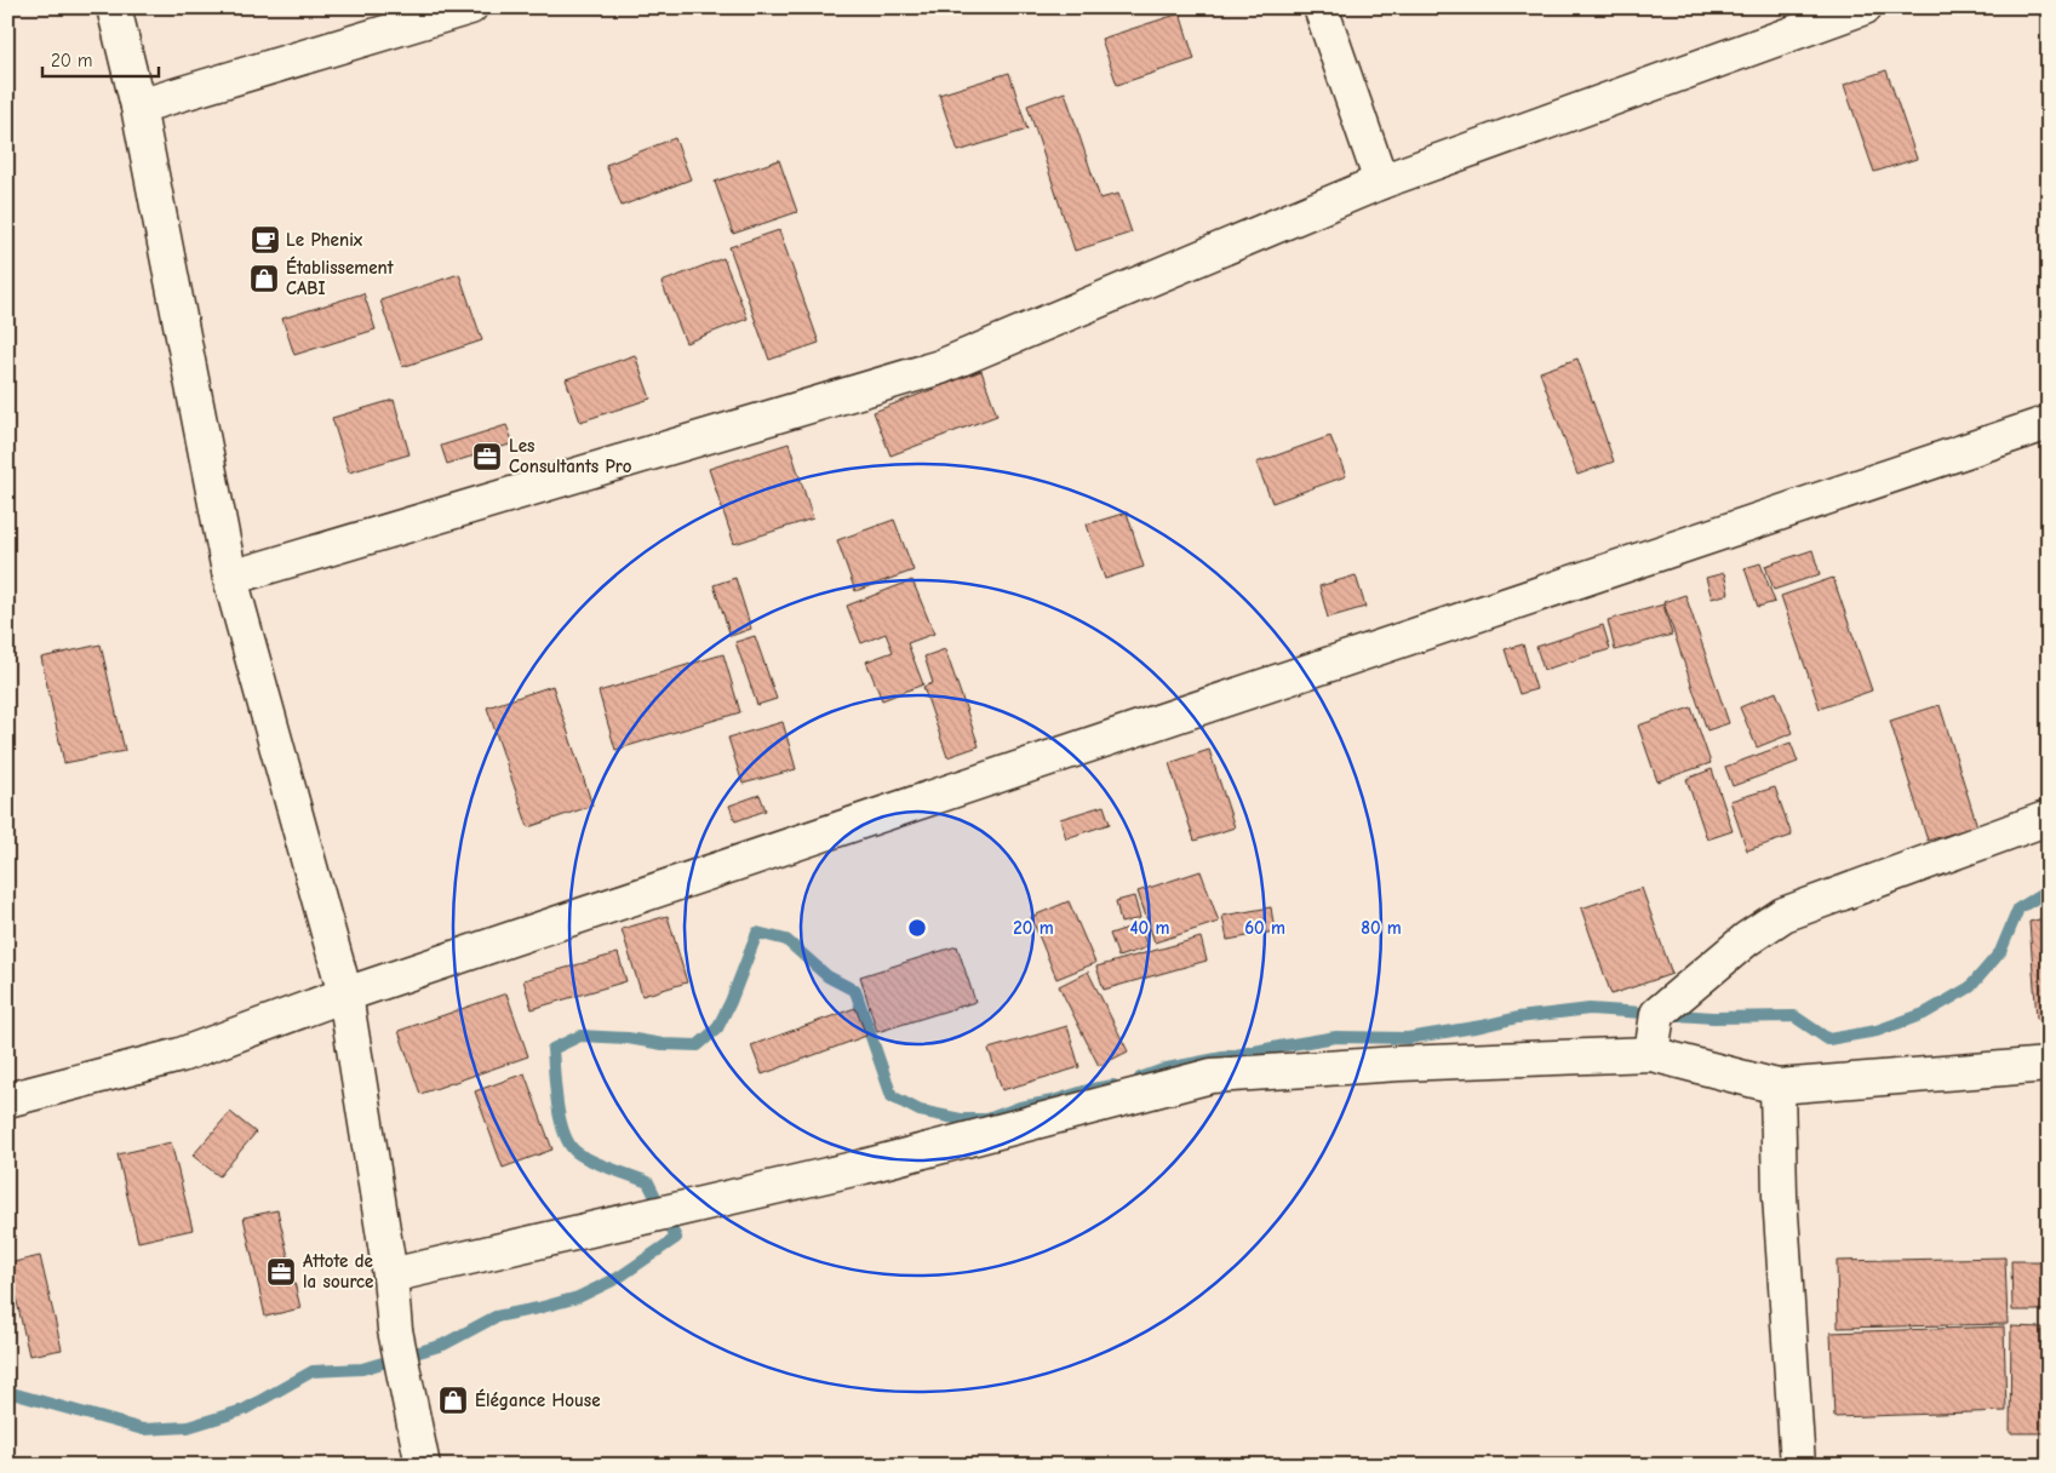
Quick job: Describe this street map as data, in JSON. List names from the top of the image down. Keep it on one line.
{"places":{"cafe":["Le Phenix"],"shop":["Établissement CABI","Élégance House"],"office":["Les Consultants Pro","Attote de la source"]},"scale_bar":"20 m","rings":["20 m","40 m","60 m","80 m"]}
